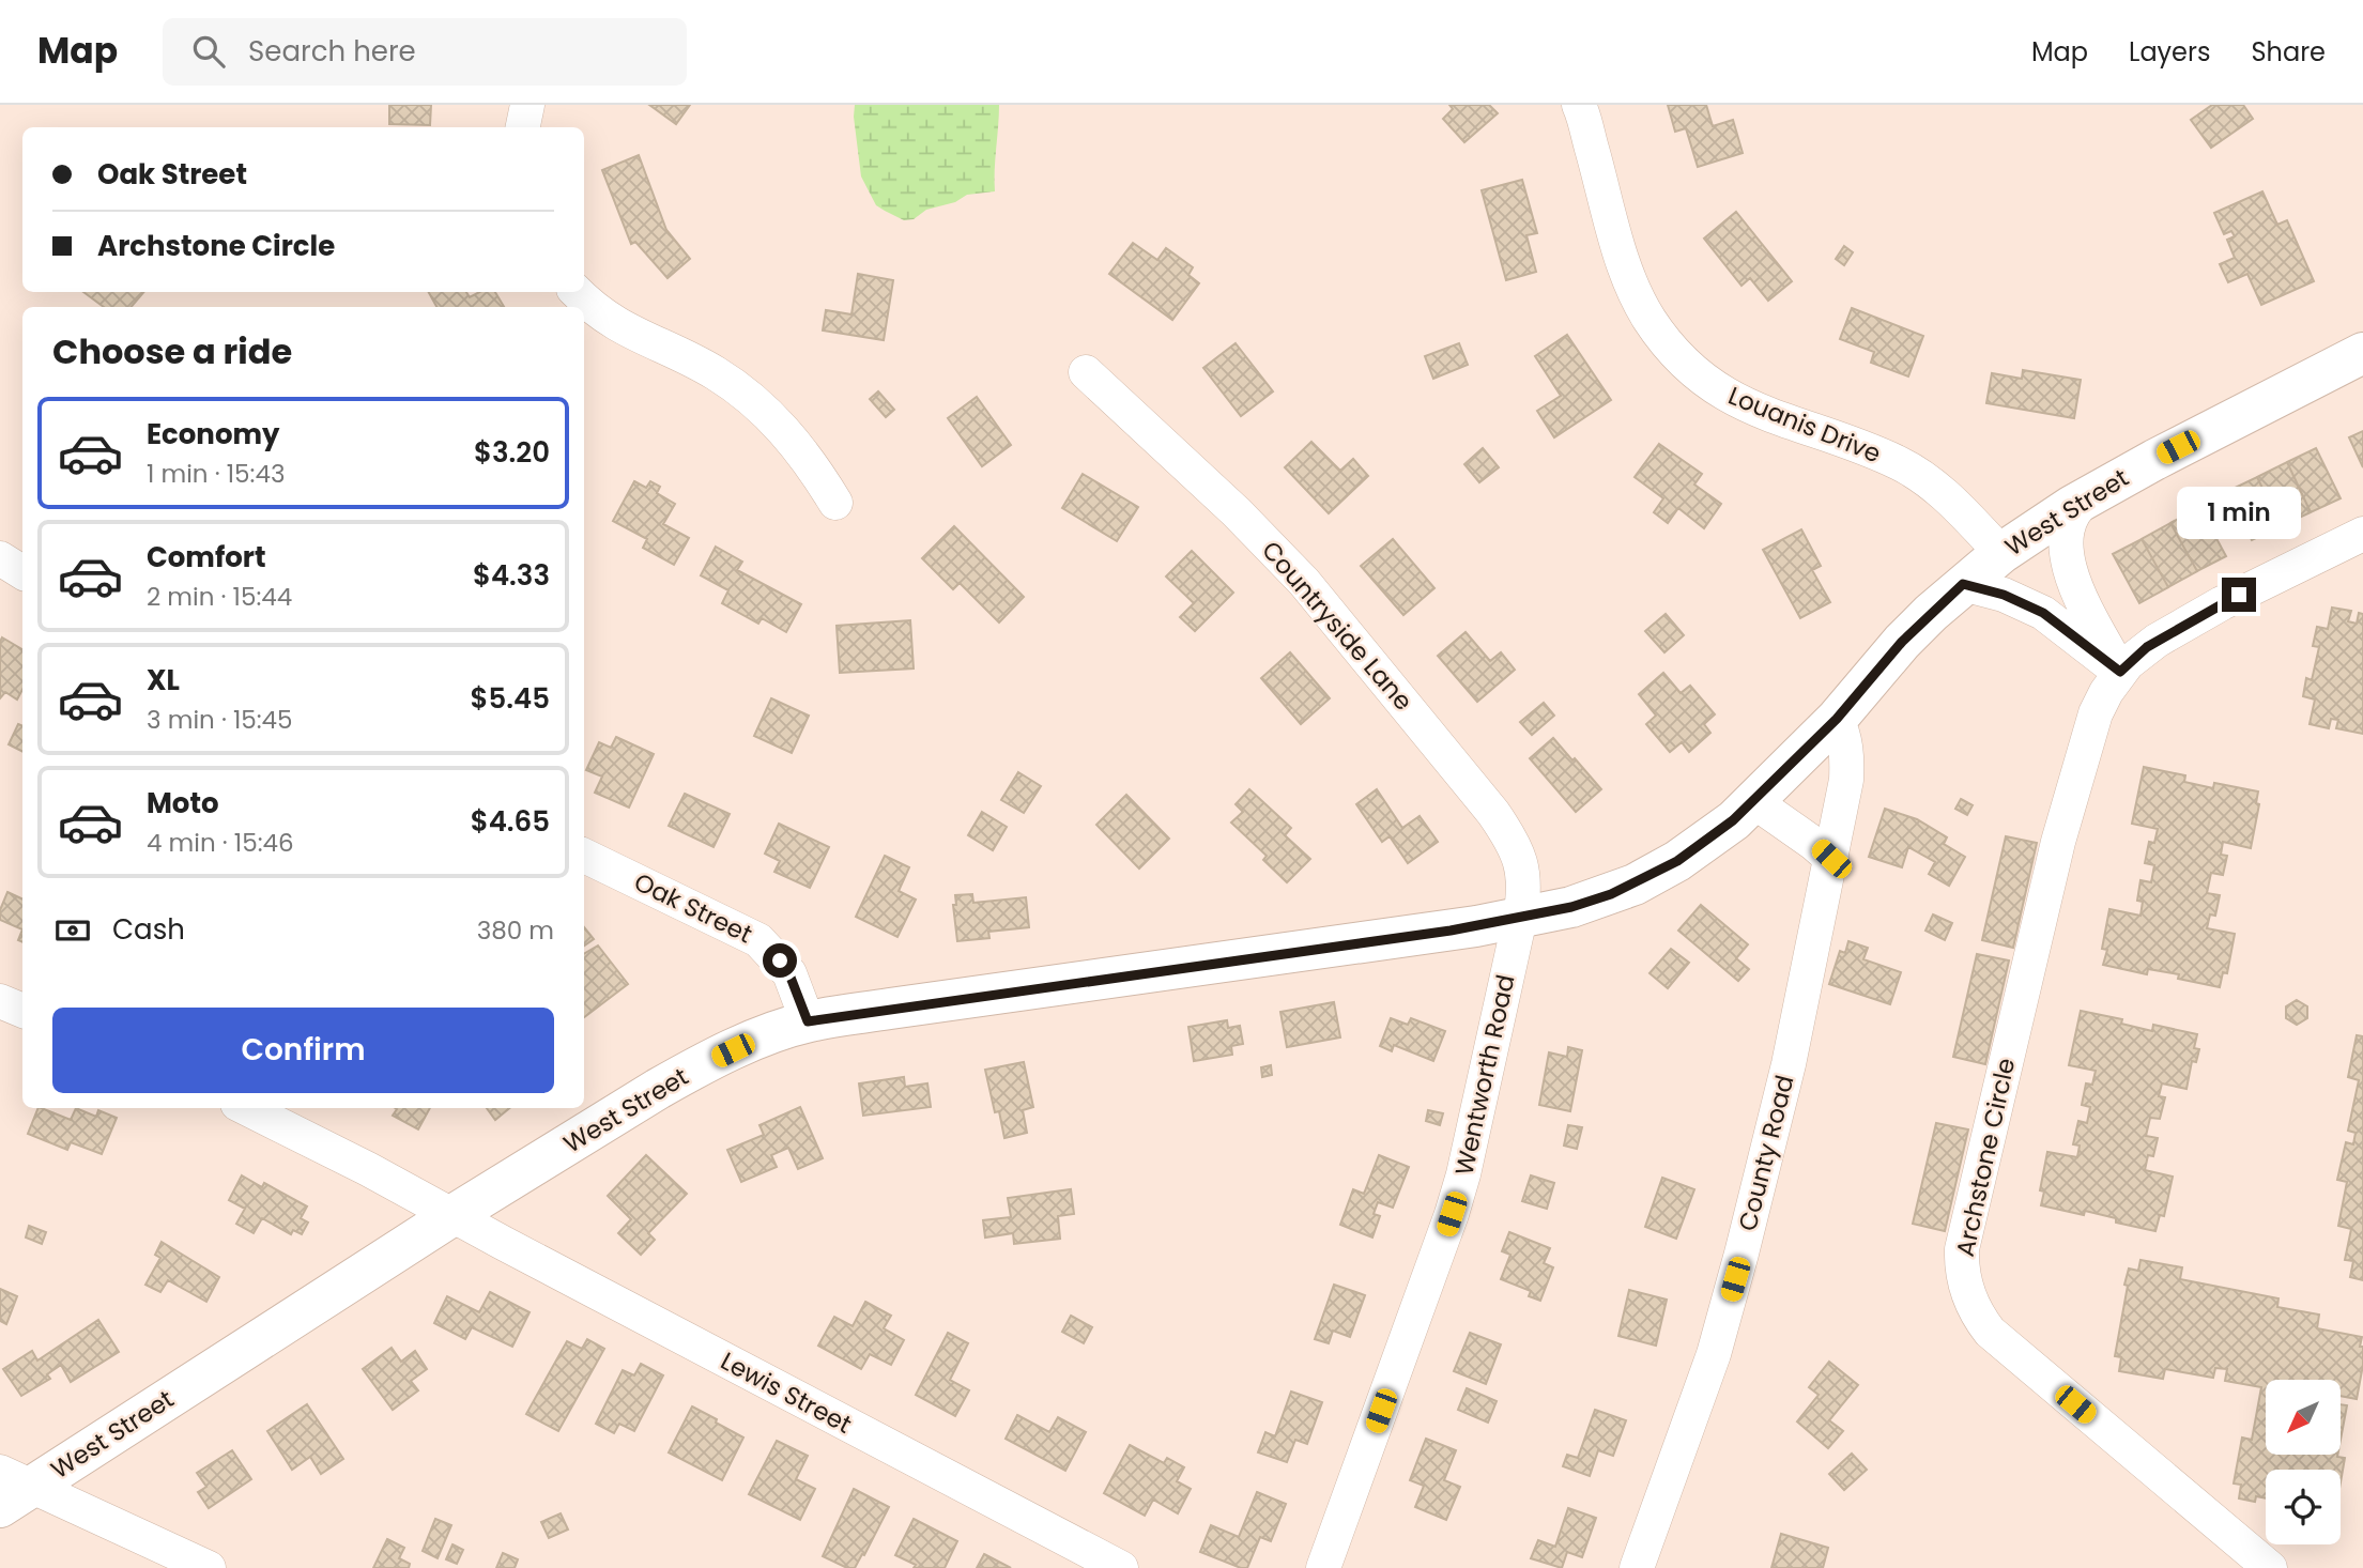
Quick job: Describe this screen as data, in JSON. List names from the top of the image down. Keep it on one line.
{"streets":{"main road":["West Street"],"street":["Louanis Drive","Countryside Lane","Oak Street","Wentworth Road","County Road","Archstone Circle","Lewis Street"]},"crossings":[["Louanis Drive","West Street"],["West Street","Countryside Lane"],["West Street","Oak Street"],["West Street","Wentworth Road"],["West Street","County Road"],["West Street","Lewis Street"],["Countryside Lane","Wentworth Road"]],"north":"bottom left","page":{"header":"Map","search":"Search here","nav":["Map","Layers","Share"],"banner":["Oak Street","Archstone Circle"],"heading":"Choose a ride","list":[{"name":"Economy","note":"1 min · 15:43","value":"$3.20"},{"name":"Comfort","note":"2 min · 15:44","value":"$4.33"},{"name":"XL","note":"3 min · 15:45","value":"$5.45"},{"name":"Moto","note":"4 min · 15:46","value":"$4.65"}],"bubble":"1 min","pay":["Cash","380 m"],"buttons":"Confirm"}}
